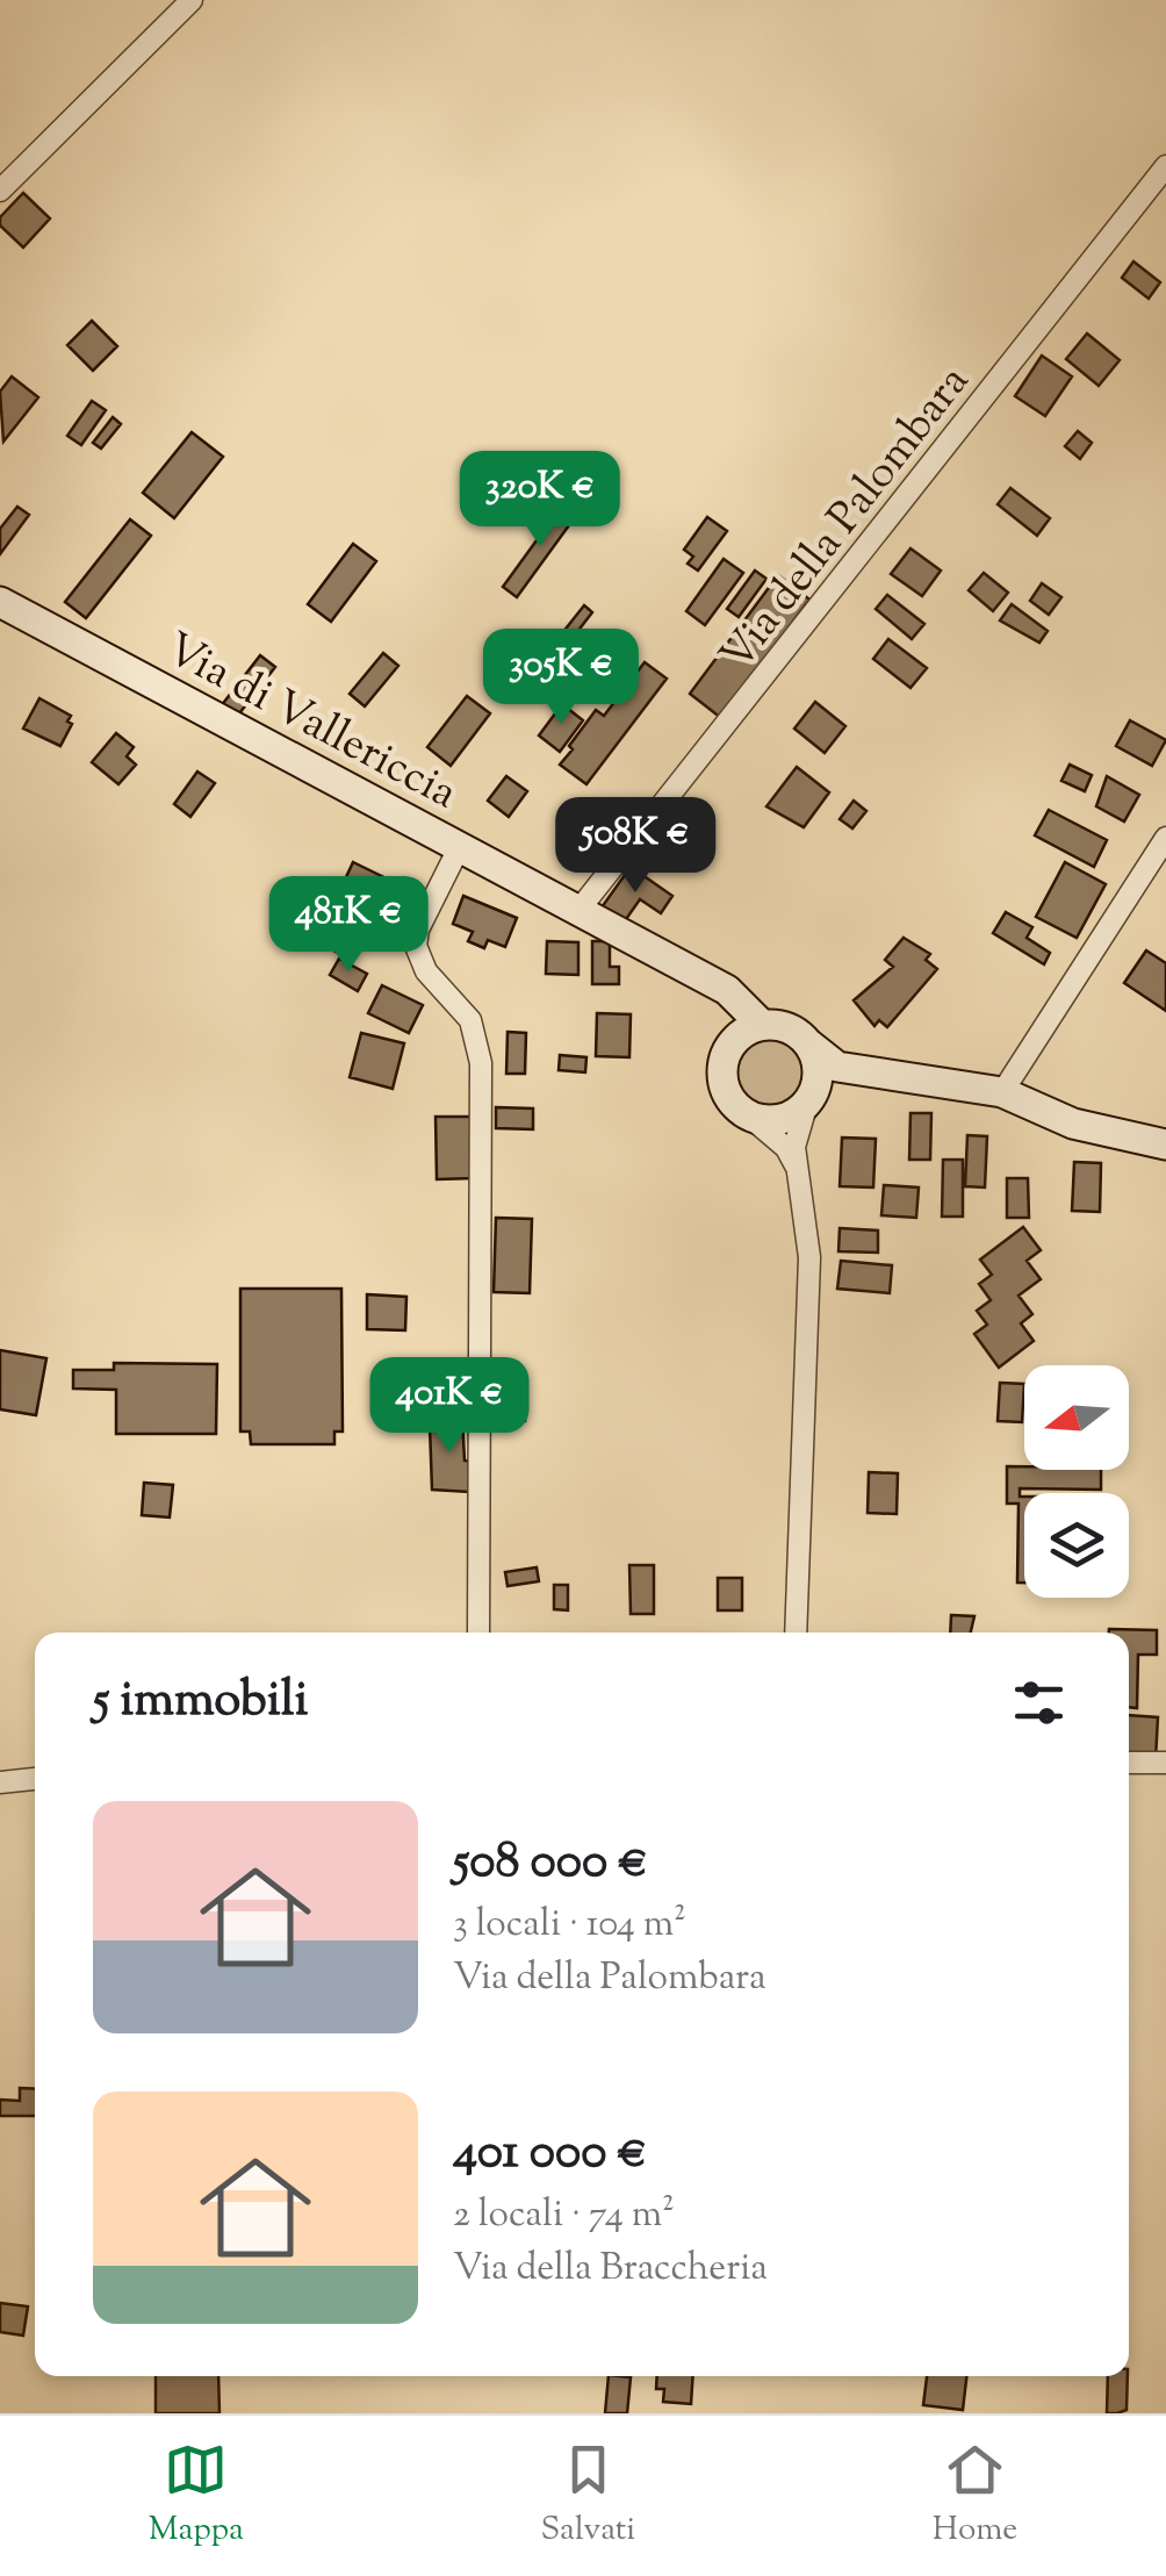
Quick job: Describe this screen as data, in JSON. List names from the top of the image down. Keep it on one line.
{"streets":{"street":["Via della Palombara","Via di Vallericcia"]},"crossings":[["Via della Palombara","Via di Vallericcia"]],"north":"left","page":{"price":["320K €","305K €","508K €","481K €","401K €"],"heading":"5 immobili","list":[{"name":"508 000 €","note":"3 locali · 104 m² · Via della Palombara"},{"name":"401 000 €","note":"2 locali · 74 m² · Via della Braccheria"}],"tabs":["Mappa","Salvati","Home"]}}
